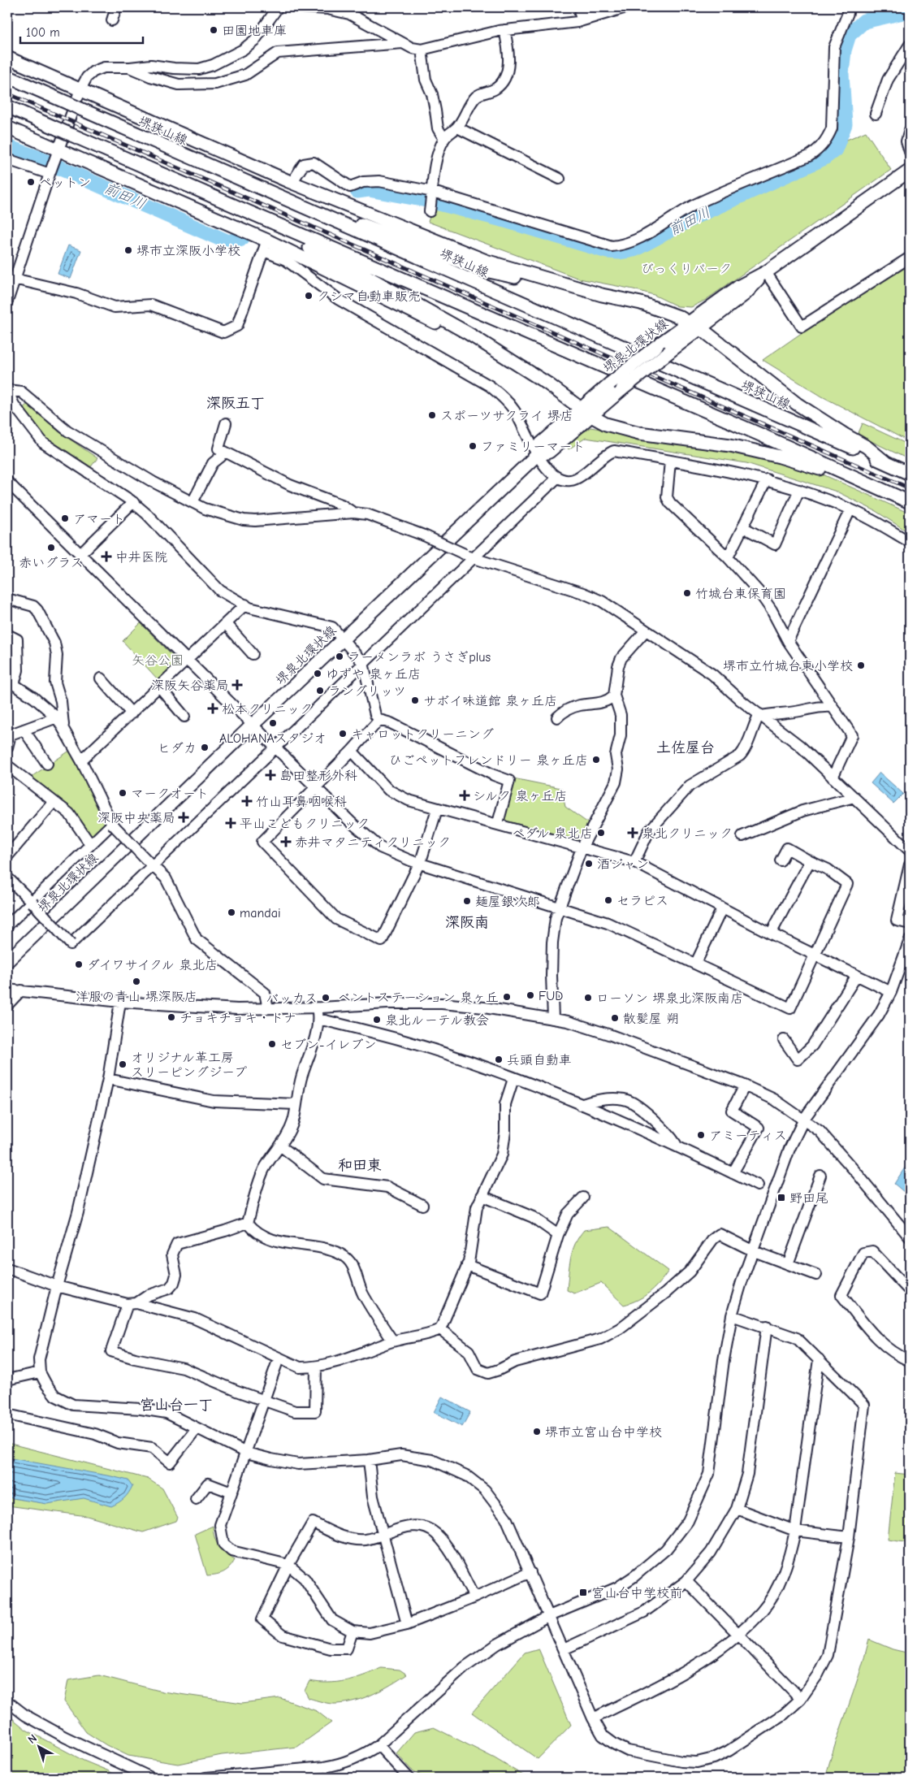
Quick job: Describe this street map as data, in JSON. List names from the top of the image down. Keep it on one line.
{"streets":{"main road":["堺狭山線","堺泉北環状線"]},"districts":["深阪五丁","土佐屋台","深阪南","和田東","宮山台一丁"],"water":["前田川"],"parks":["びっくりパーク","矢谷公園"],"places":{"other":["田園地車庫","ペットン","堺市立深阪小学校","クシマ自動車販売","スポーツサクライ 堺店","ファミリーマート","アマート","赤いグラス","竹城台東保育園","ラーメンラボ うさぎplus","堺市立竹城台東小学校","ゆずや 泉ヶ丘店","ラングリッツ","サボイ味道館 泉ヶ丘店","ALOHANAスタジオ","キャロットクリーニング","ヒダカ","ひごペットフレンドリー 泉ヶ丘店","マークオート","ペダル 泉北店","酒ジャン","セラピス","麺屋銀次郎","mandai","ダイワサイクル 泉北店","洋服の青山 堺深阪店","FUD","ベントステーション 泉ヶ丘","バッカス","ローソン 堺泉北深阪南店","チョキチョキ・ドナ","散髪屋 朔","泉北ルーテル教会","セブン-イレブン","兵頭自動車","オリジナル革工房 スリーピングジープ","アミーティス","堺市立宮山台中学校"],"health":["中井医院","深阪矢谷薬局","松本クリニック","島田整形外科","シルク 泉ヶ丘店","竹山耳鼻咽喉科","深阪中央薬局","平山こどもクリニック","泉北クリニック","赤井マタニティクリニック"],"transit":["野田尾","宮山台中学校前"]},"scale_bar":"100 m","north":"top left"}
